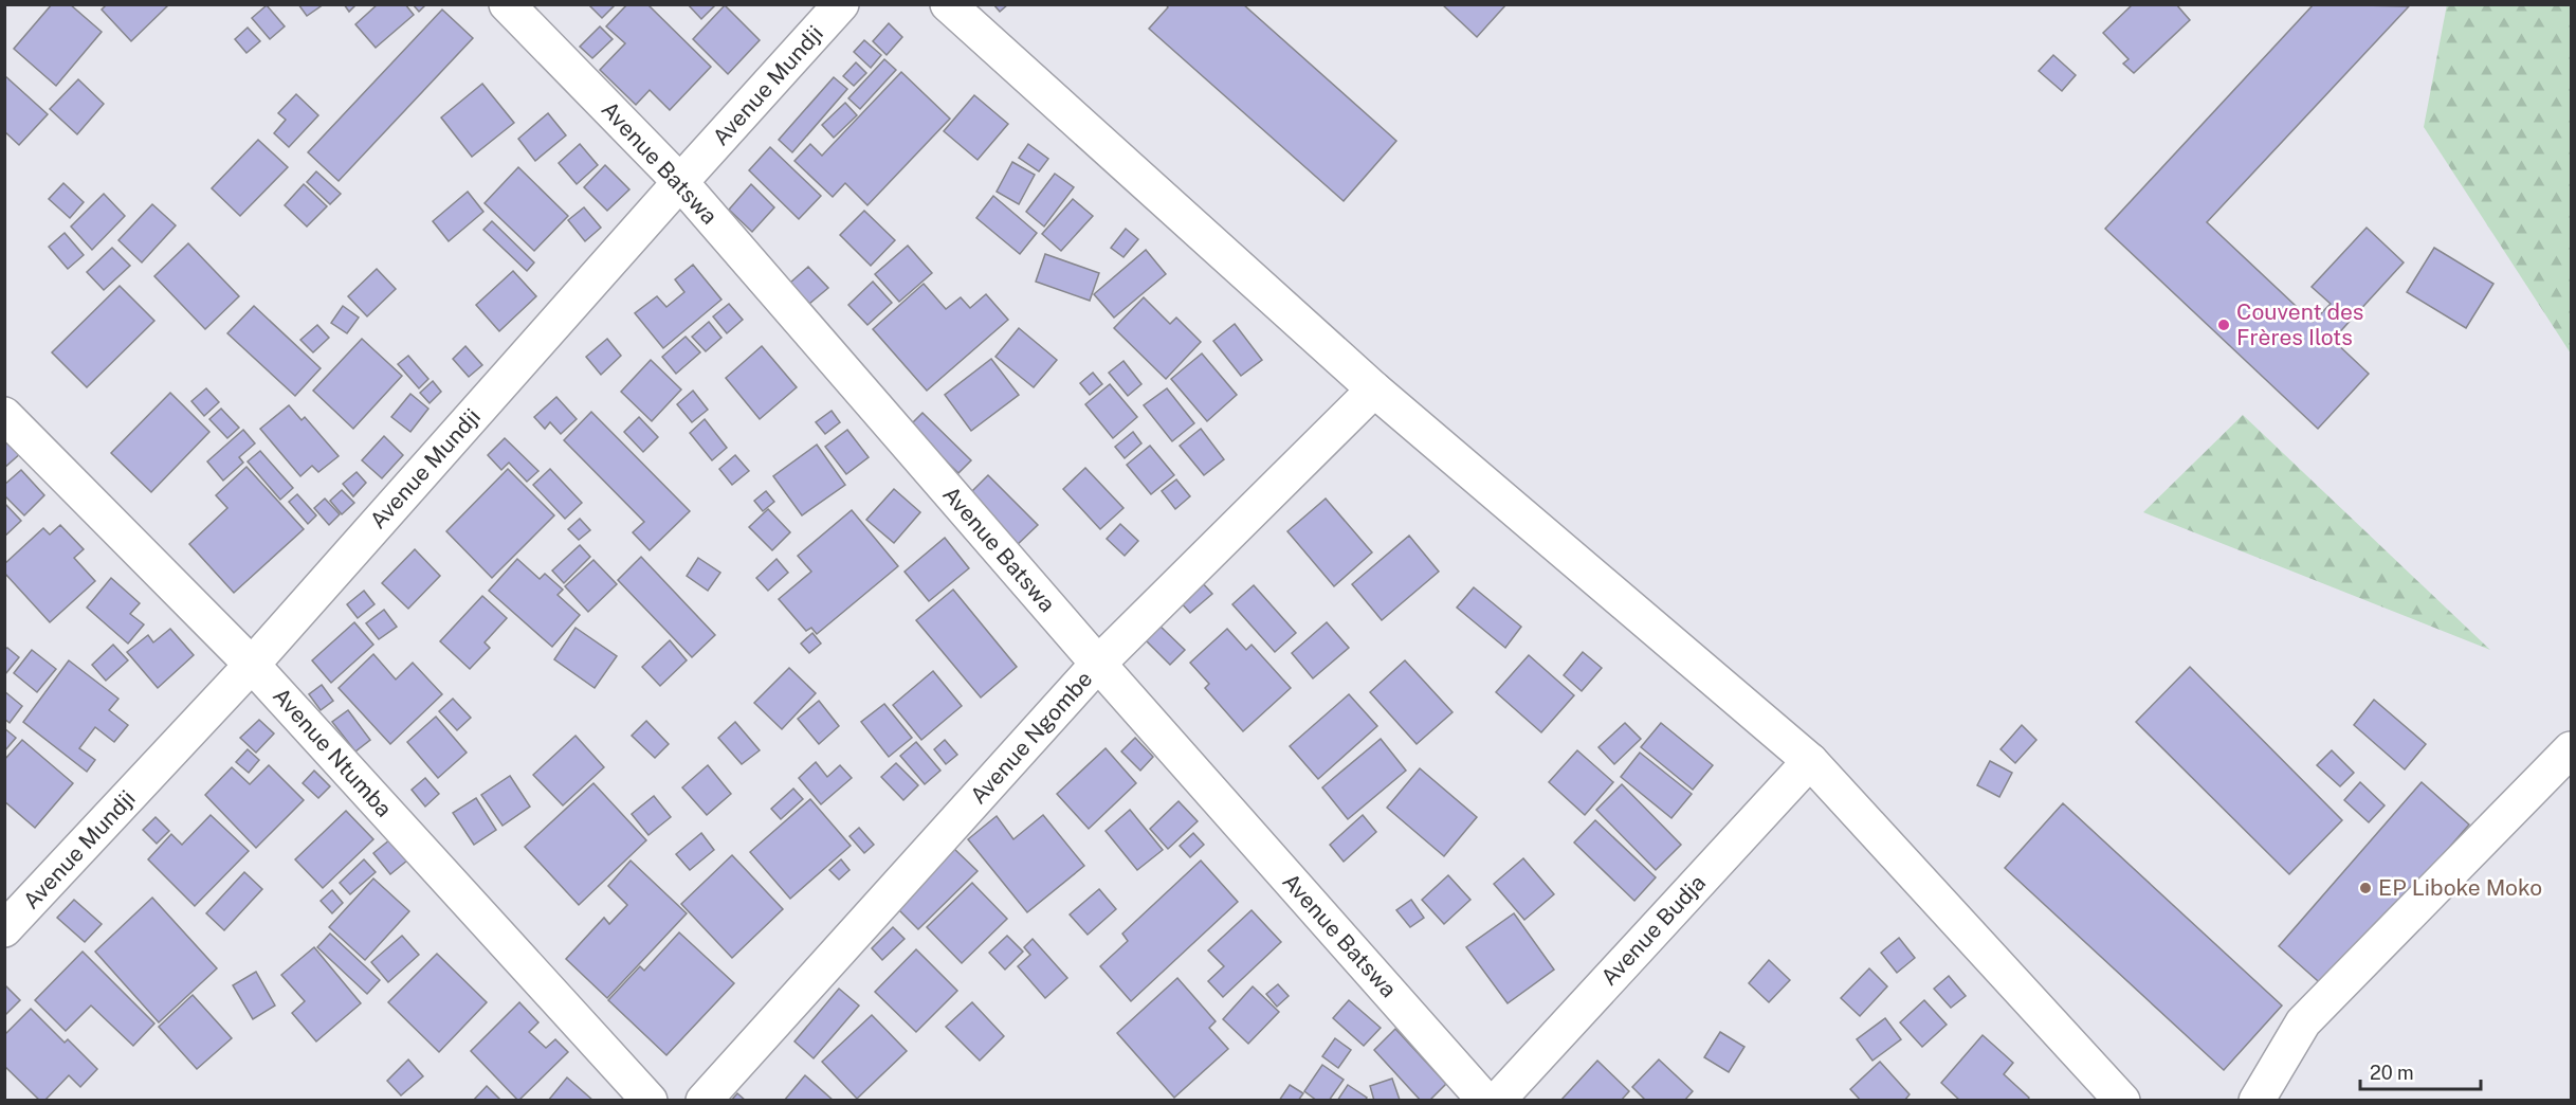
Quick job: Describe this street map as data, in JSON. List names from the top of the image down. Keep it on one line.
{"streets":{"street":["Avenue Mundji","Avenue Batswa","Avenue Ngombe","Avenue Ntumba","Avenue Budja"]},"crossings":[["Avenue Mundji","Avenue Batswa"],["Avenue Mundji","Avenue Ntumba"],["Avenue Batswa","Avenue Ngombe"]],"places":["Couvent des Frères Ilots","EP Liboke Moko"],"scale_bar":"20 m"}
